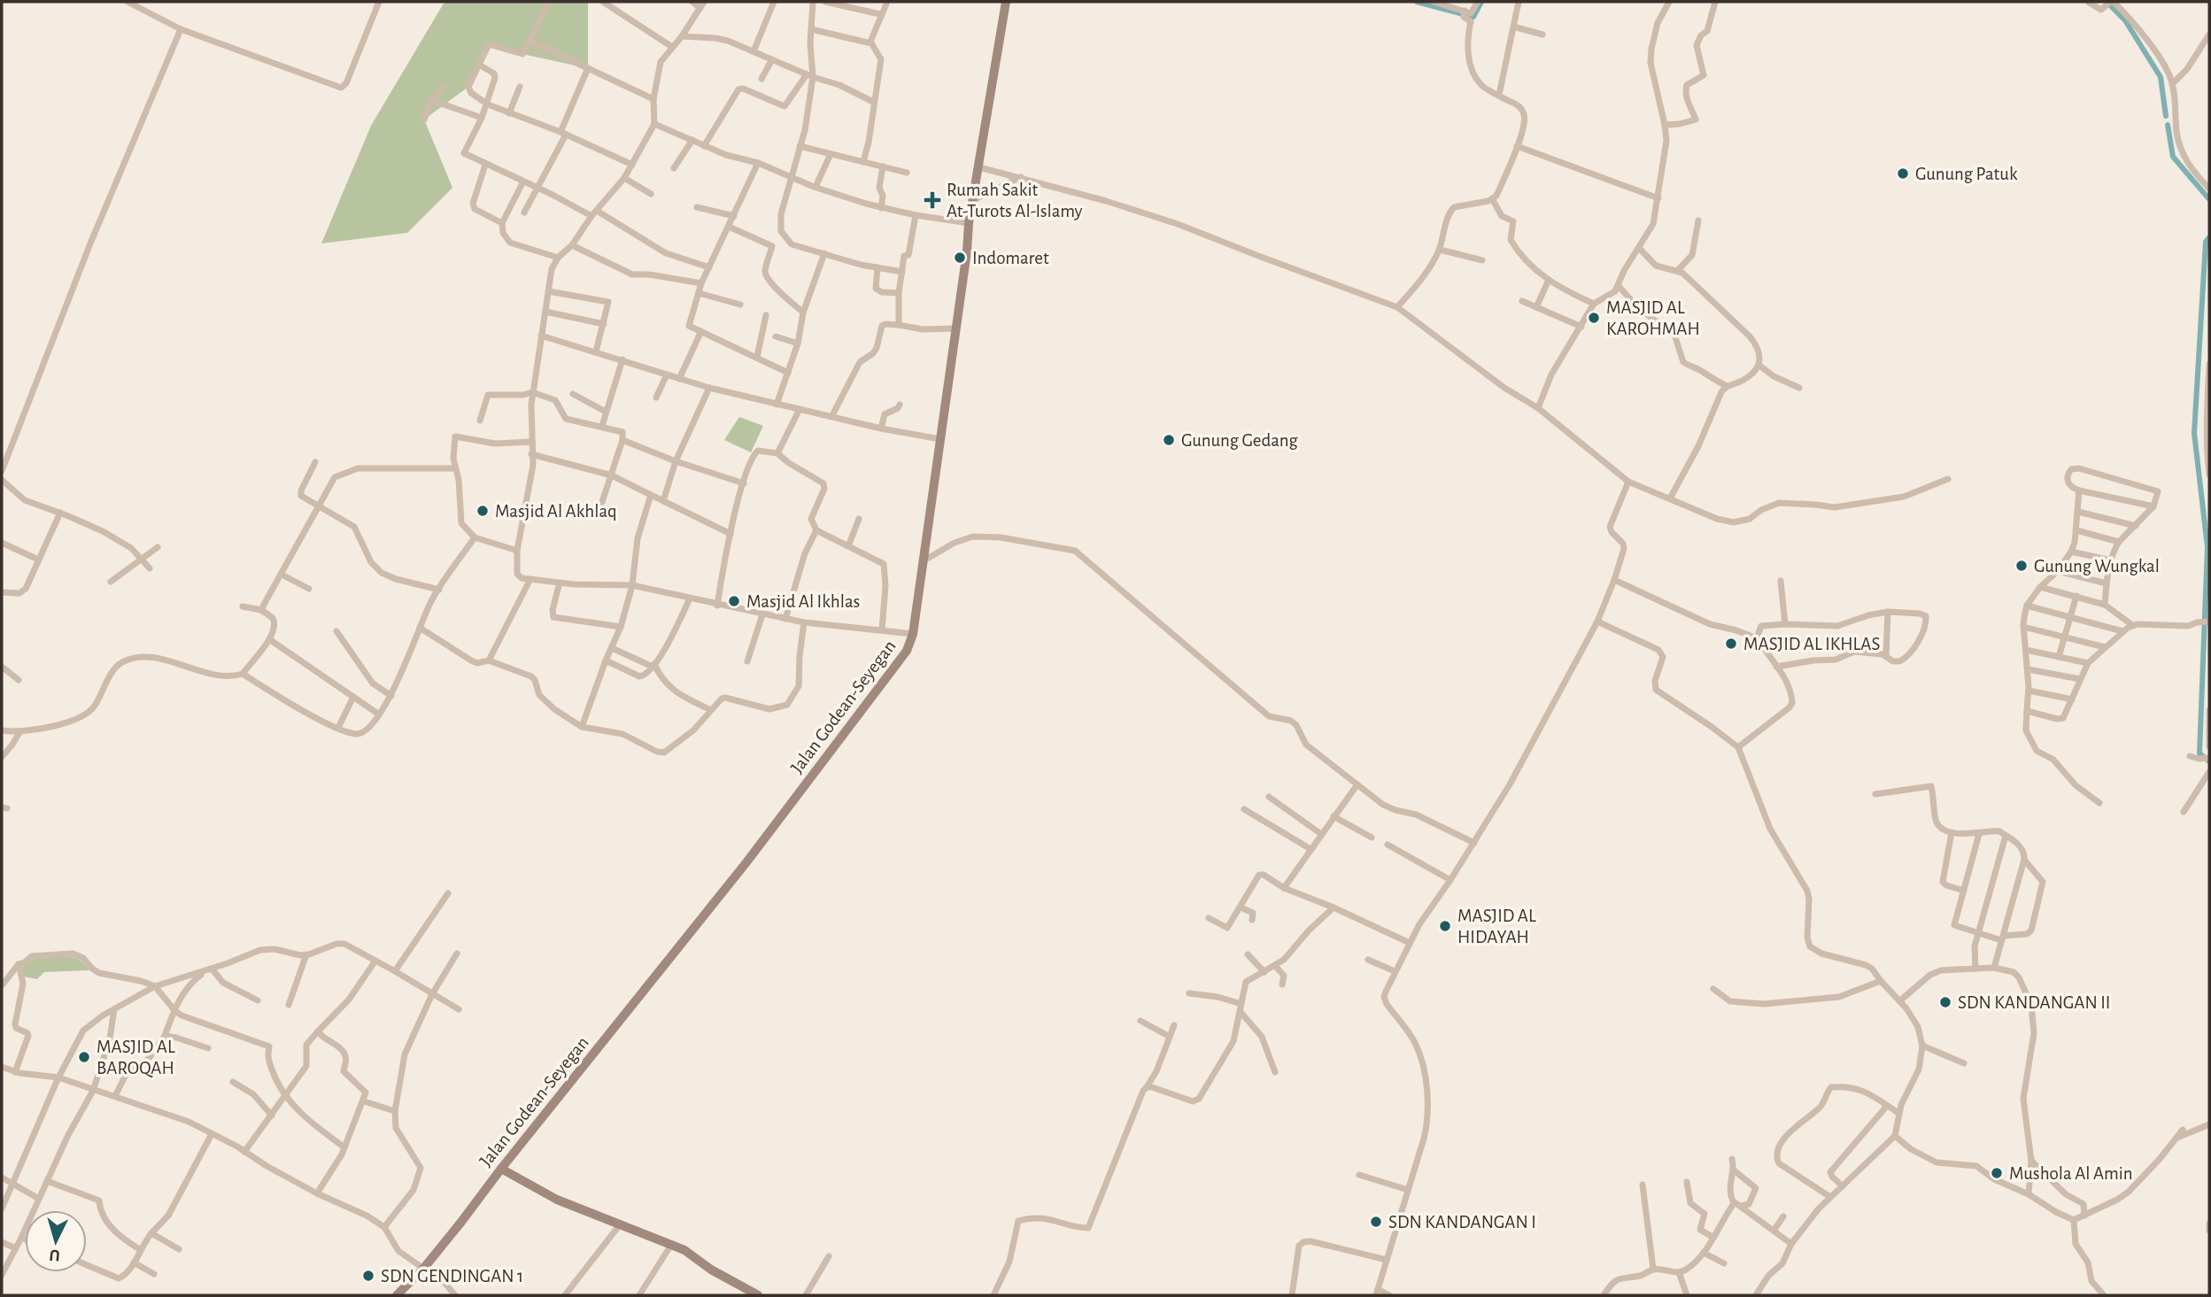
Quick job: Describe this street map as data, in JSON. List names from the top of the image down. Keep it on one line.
{"streets":{"main road":["Jalan Godean-Seyegan"]},"places":{"other":["Gunung Patuk","Indomaret","MASJID AL KAROHMAH","Gunung Gedang","Masjid Al Akhlaq","Gunung Wungkal","Masjid Al Ikhlas","MASJID AL IKHLAS","MASJID AL HIDAYAH","SDN KANDANGAN II","MASJID AL BAROQAH","Mushola Al Amin","SDN KANDANGAN I","SDN GENDINGAN 1"],"health":["Rumah Sakit At-Turots Al-Islamy"]},"north":"bottom"}
